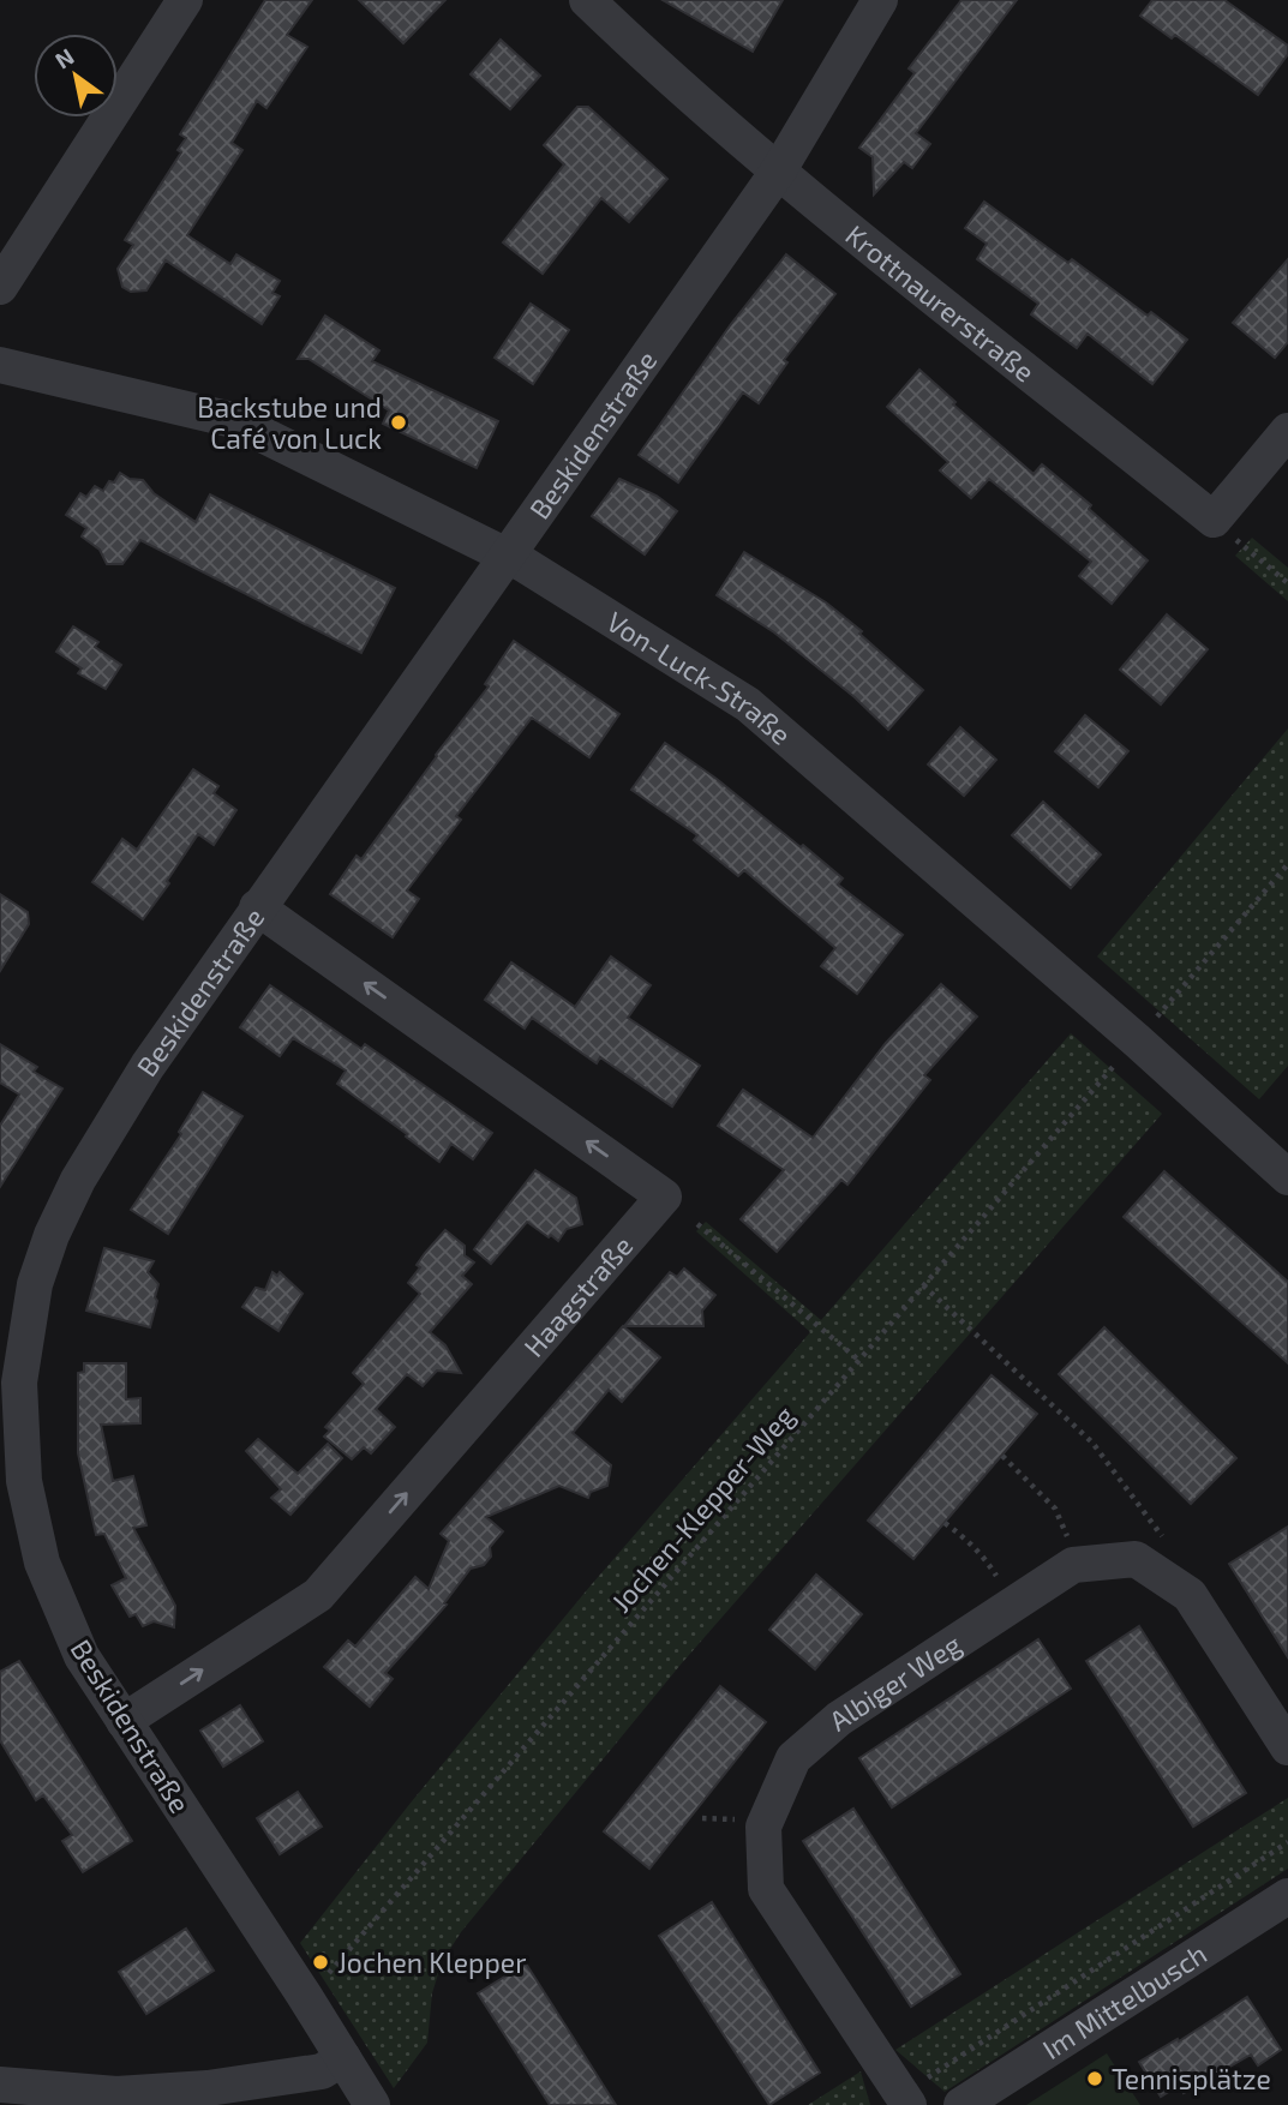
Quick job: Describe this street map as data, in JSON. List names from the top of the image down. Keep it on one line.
{"streets":{"street":["Krottnaurerstraße","Beskidenstraße","Von-Luck-Straße","Haagstraße","Albiger Weg","Im Mittelbusch"],"path":["Jochen-Klepper-Weg"]},"crossings":[["Krottnaurerstraße","Beskidenstraße"],["Beskidenstraße","Von-Luck-Straße"],["Beskidenstraße","Haagstraße"]],"places":["Backstube und Café von Luck","Jochen Klepper","Tennisplätze"],"north":"top left"}
